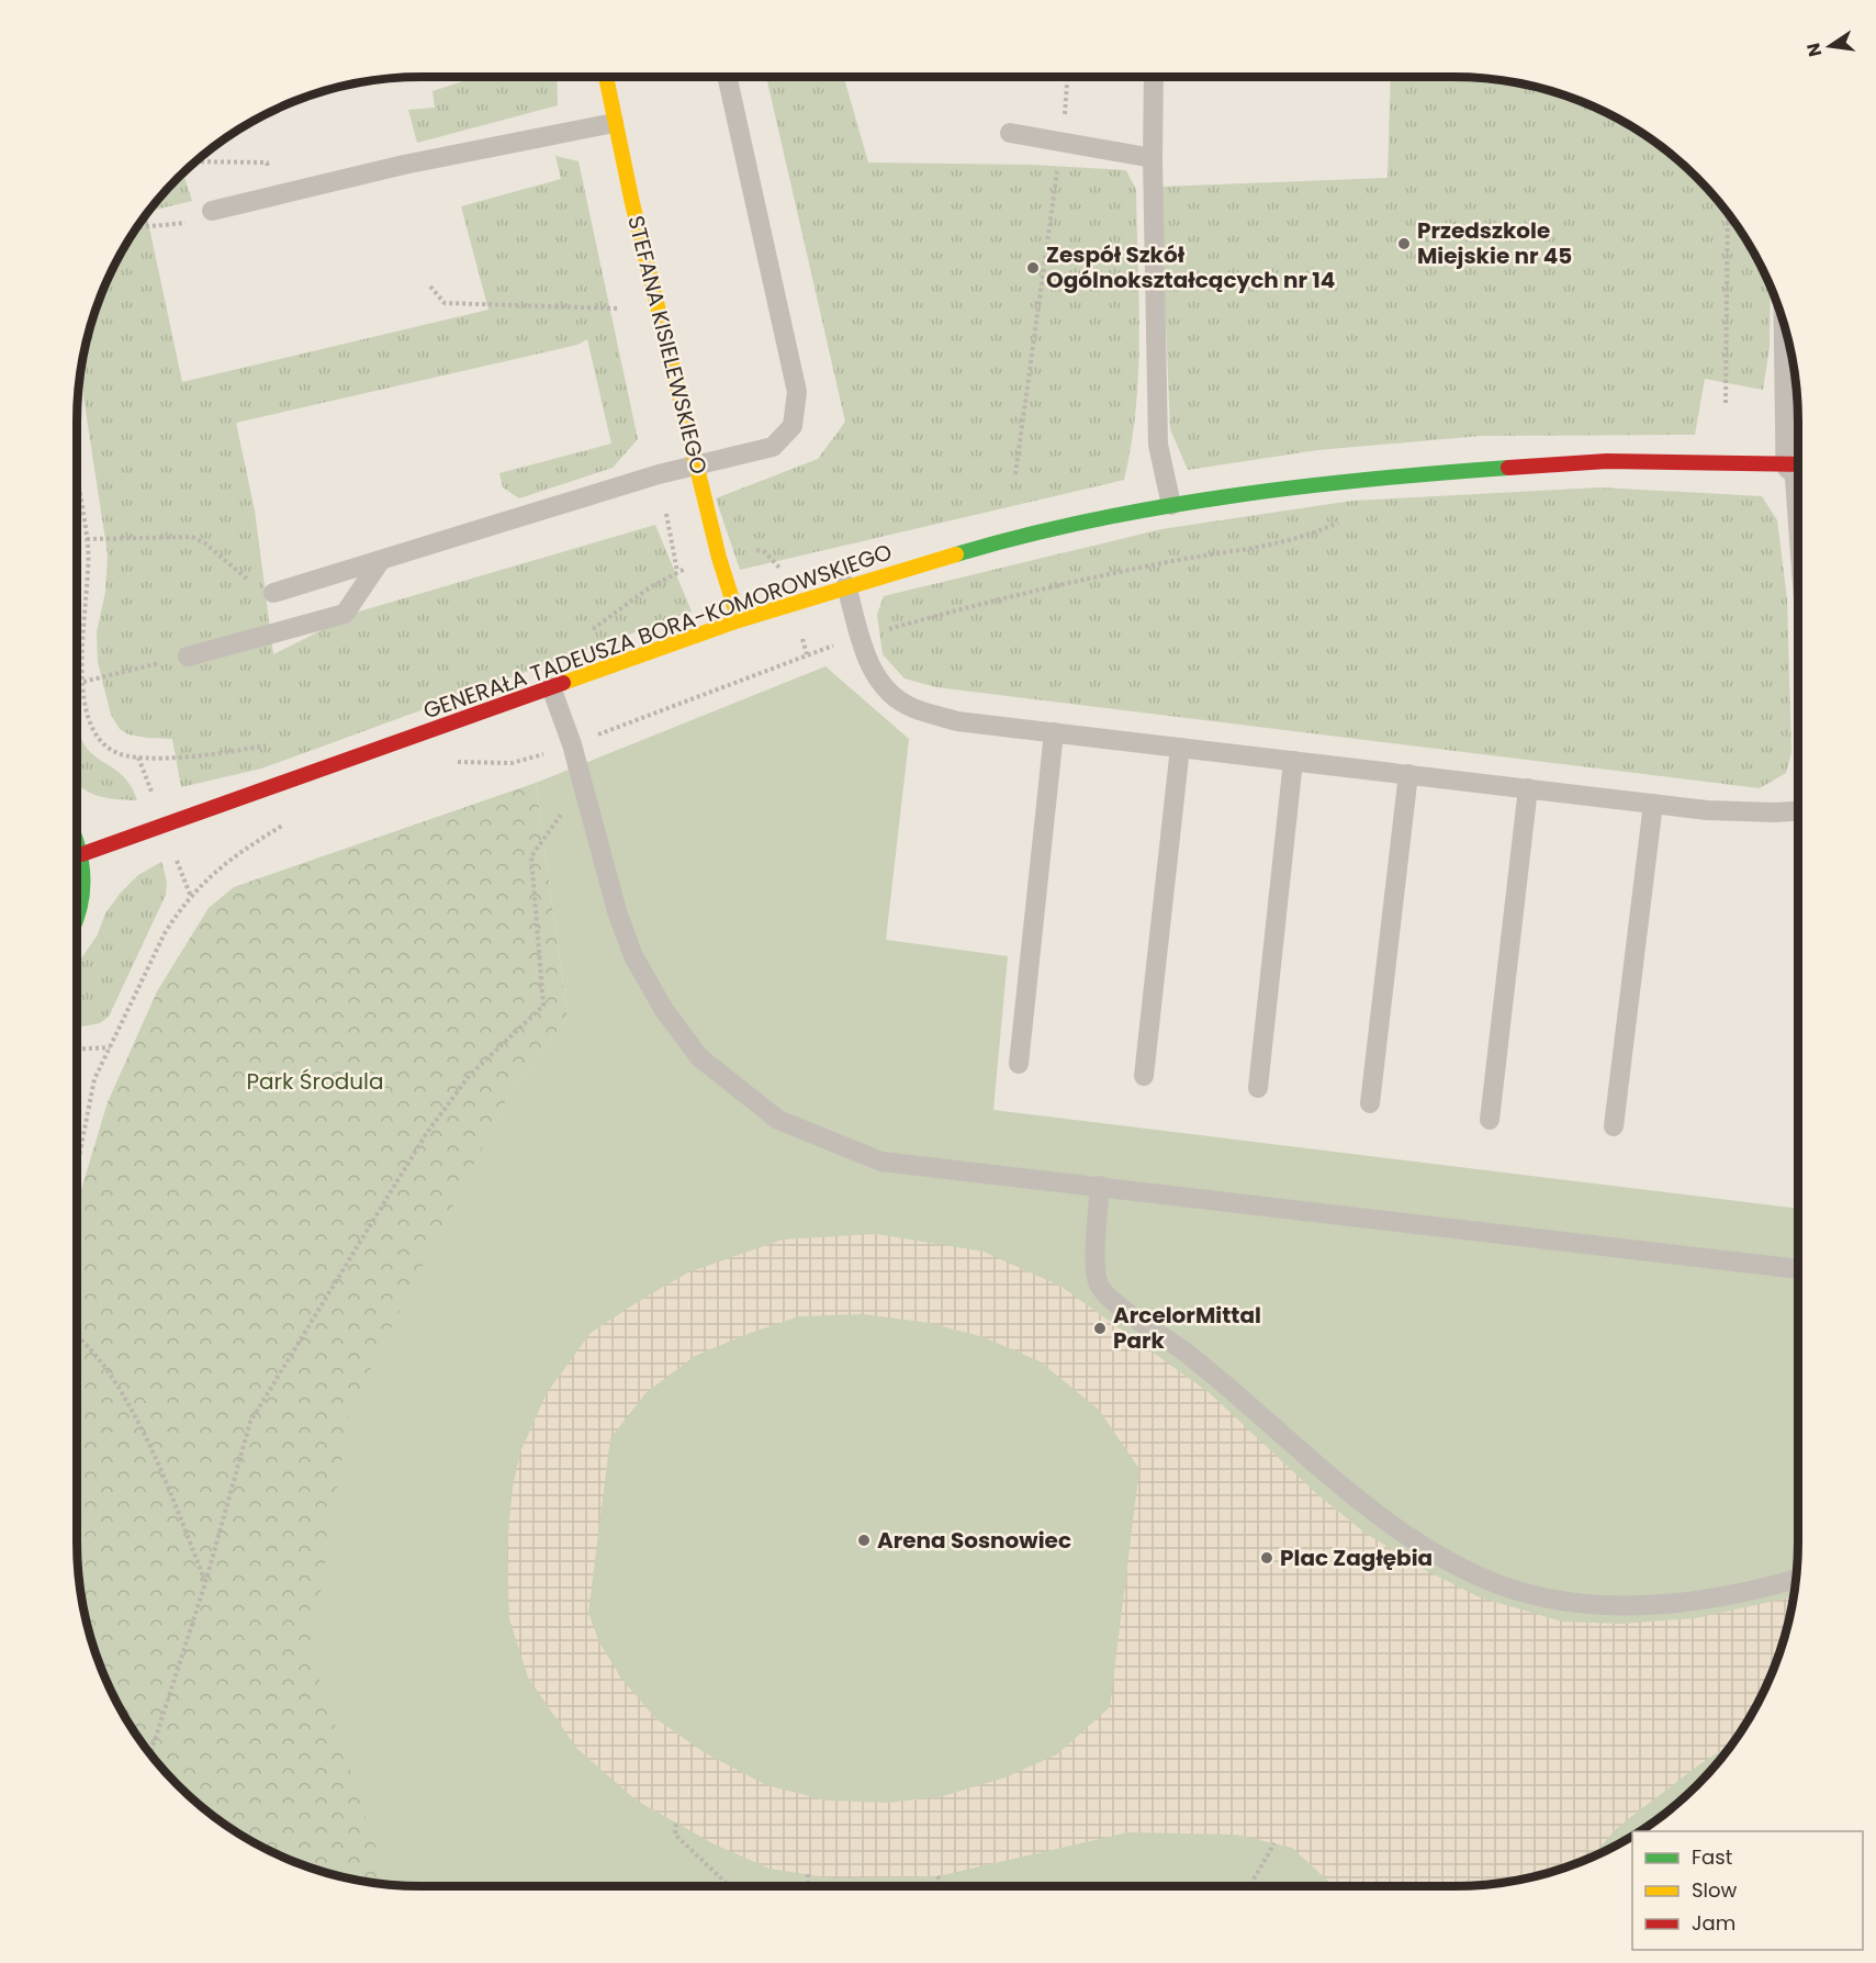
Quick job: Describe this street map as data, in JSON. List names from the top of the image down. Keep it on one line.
{"streets":{"street":["STEFANA KISIELEWSKIEGO","GENERAŁA TADEUSZA BORA-KOMOROWSKIEGO"]},"crossings":[["STEFANA KISIELEWSKIEGO","GENERAŁA TADEUSZA BORA-KOMOROWSKIEGO"]],"parks":["Park Środula"],"places":["Przedszkole Miejskie nr 45","Zespół Szkół Ogólnokształcących nr 14","ArcelorMittal Park","Arena Sosnowiec","Plac Zagłębia"],"legend":["Fast","Slow","Jam"],"north":"left"}
